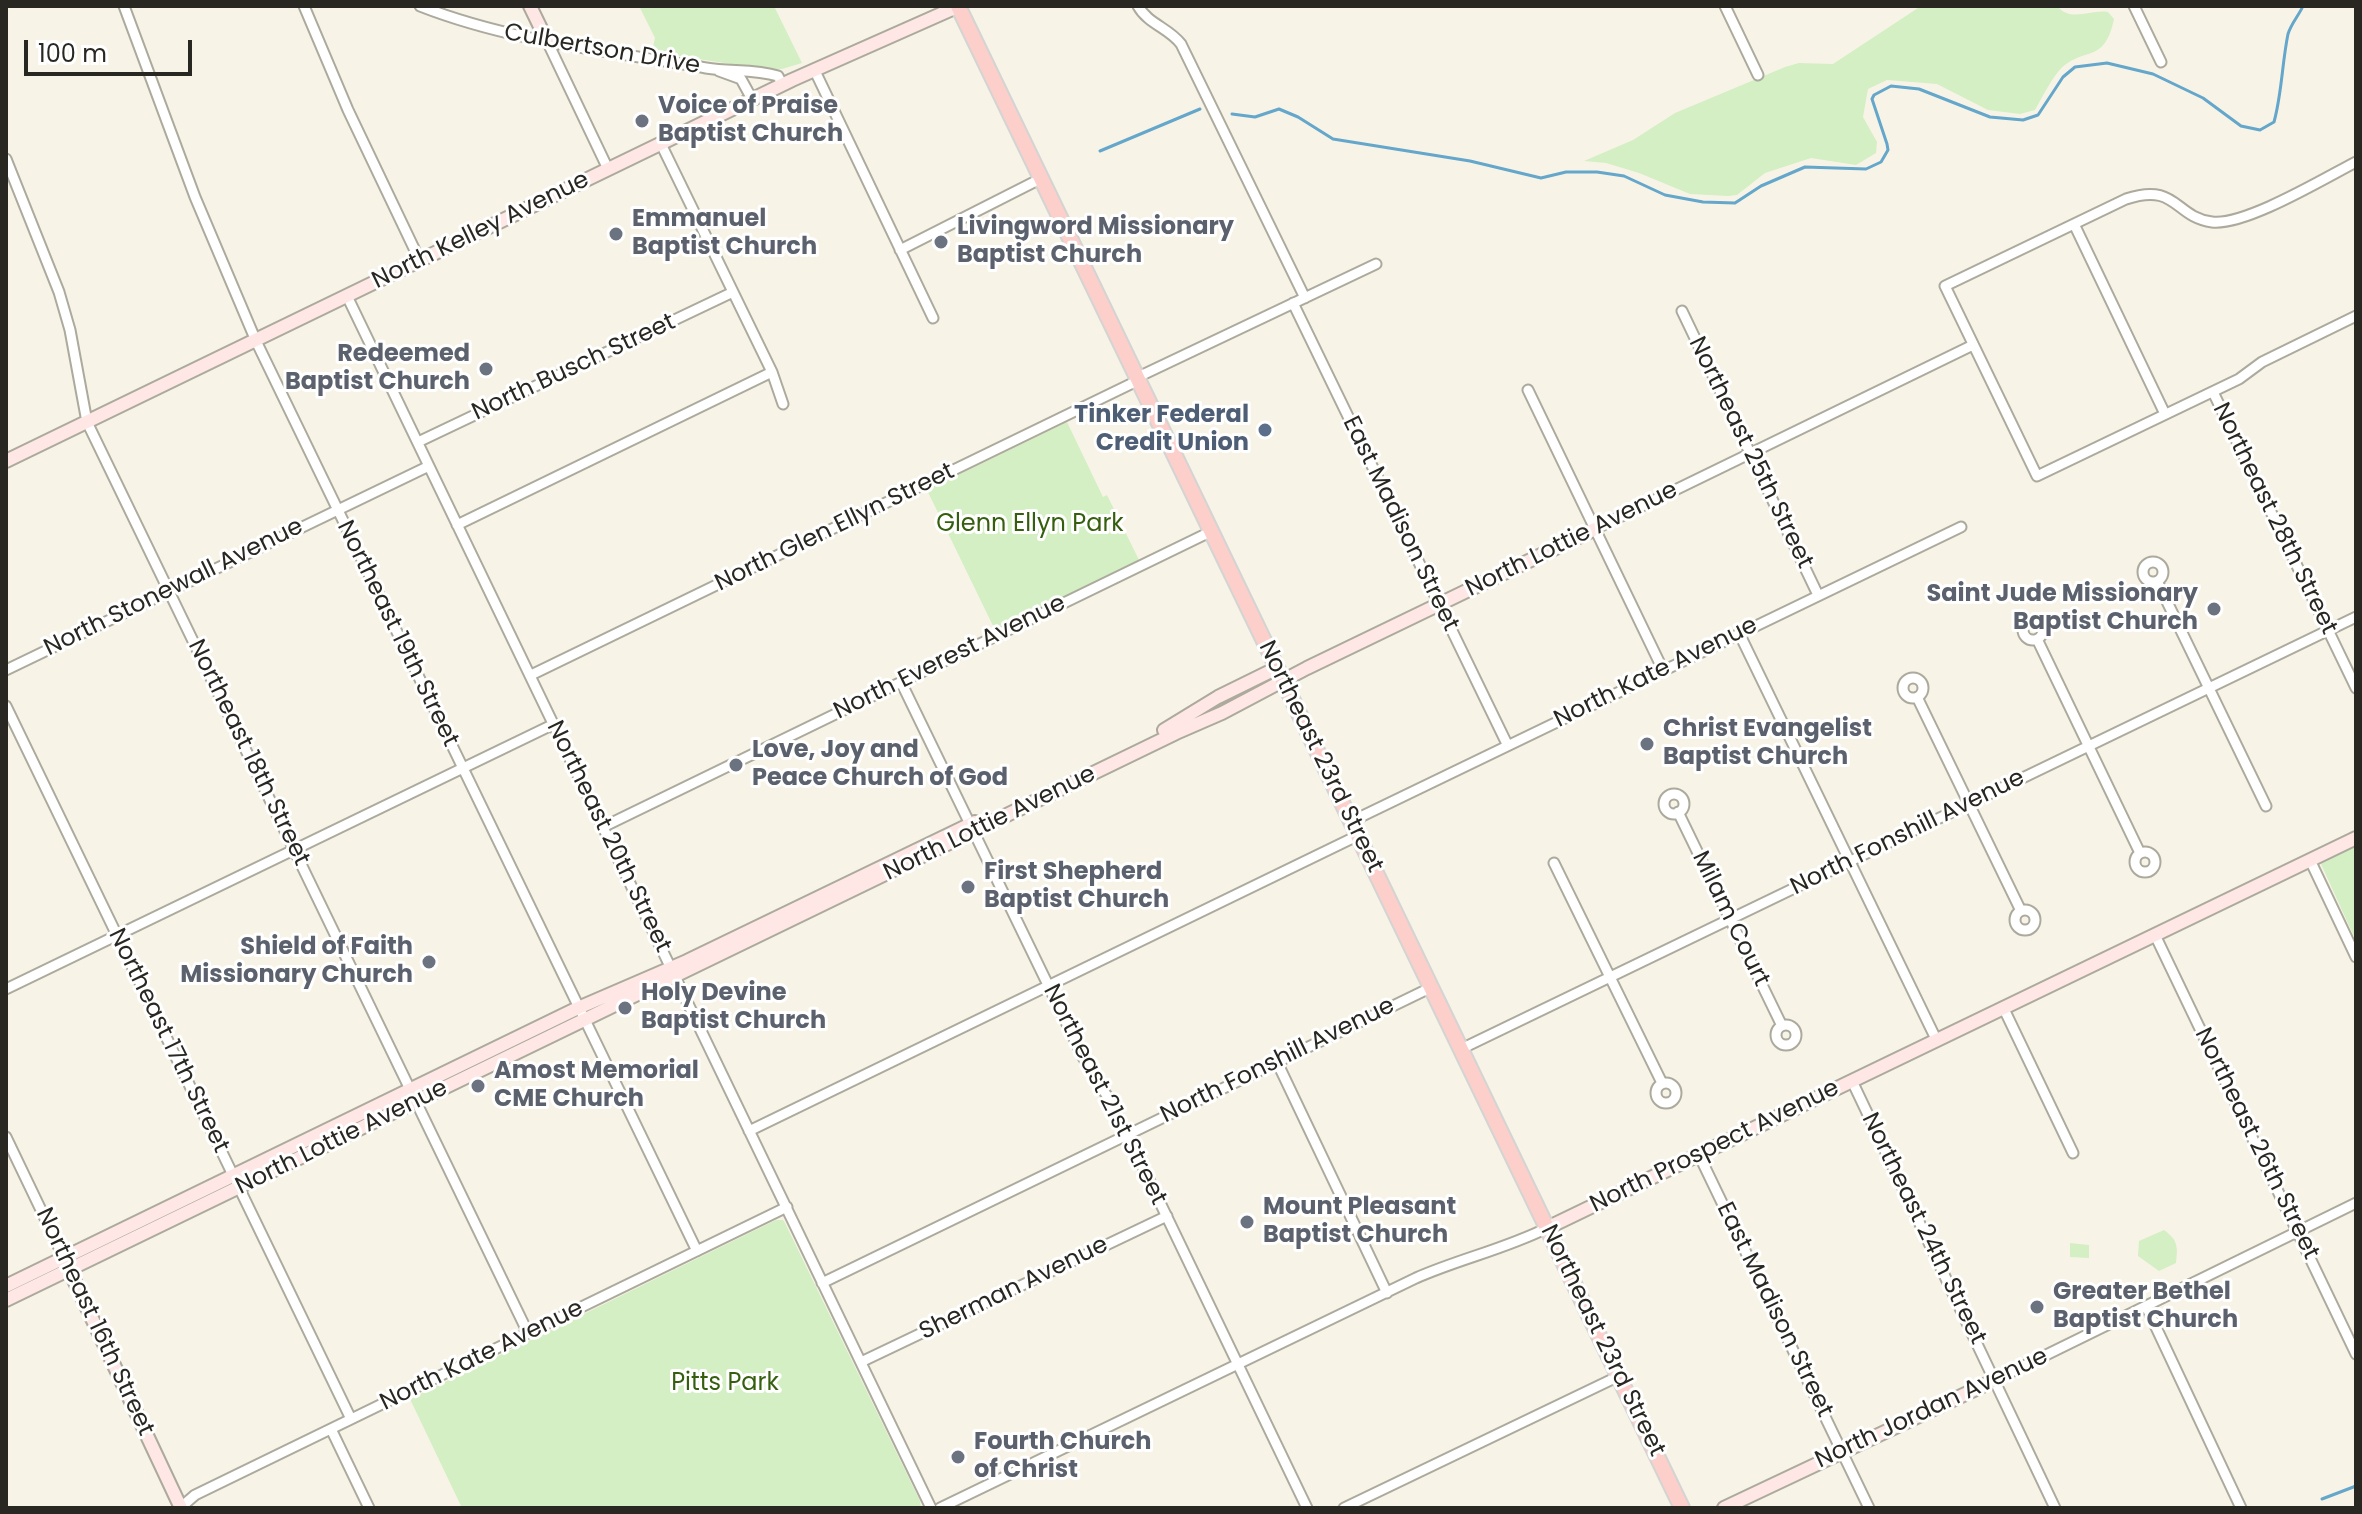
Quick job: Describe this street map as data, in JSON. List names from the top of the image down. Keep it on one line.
{"streets":{"main road":["Northeast 23rd Street"],"street":["Culbertson Drive","North Kelley Avenue","North Busch Street","Northeast 25th Street","Northeast 28th Street","East Madison Street","North Glen Ellyn Street","North Lottie Avenue","North Stonewall Avenue","Northeast 19th Street","North Everest Avenue","North Kate Avenue","Northeast 18th Street","North Fonshill Avenue","Northeast 20th Street","Milam Court","Northeast 17th Street","Northeast 21st Street","Northeast 26th Street","North Prospect Avenue","Northeast 24th Street","Sherman Avenue","Northeast 16th Street","North Jordan Avenue"]},"crossings":[["Culbertson Drive","North Kelley Avenue"],["North Kelley Avenue","Northeast 19th Street"],["North Kelley Avenue","Northeast 18th Street"],["North Kelley Avenue","Northeast 23rd Street"],["North Kelley Avenue","Northeast 20th Street"],["North Busch Street","Northeast 20th Street"],["Northeast 25th Street","North Lottie Avenue"],["Northeast 25th Street","North Kate Avenue"],["Northeast 28th Street","North Fonshill Avenue"],["East Madison Street","North Glen Ellyn Street"],["East Madison Street","North Lottie Avenue"],["East Madison Street","North Kate Avenue"],["East Madison Street","North Prospect Avenue"],["East Madison Street","North Jordan Avenue"],["North Glen Ellyn Street","Northeast 23rd Street"],["North Glen Ellyn Street","Northeast 20th Street"],["North Lottie Avenue","Northeast 19th Street"],["North Lottie Avenue","Northeast 18th Street"],["North Lottie Avenue","Northeast 23rd Street"],["North Lottie Avenue","Northeast 20th Street"],["North Lottie Avenue","Northeast 17th Street"],["North Lottie Avenue","Northeast 21st Street"],["North Lottie Avenue","Northeast 16th Street"],["North Stonewall Avenue","Northeast 19th Street"],["North Stonewall Avenue","Northeast 18th Street"],["North Stonewall Avenue","Northeast 20th Street"],["Northeast 19th Street","North Kate Avenue"],["North Everest Avenue","Northeast 23rd Street"],["North Everest Avenue","Northeast 20th Street"],["North Everest Avenue","Northeast 21st Street"],["North Kate Avenue","Northeast 18th Street"],["North Kate Avenue","Northeast 23rd Street"],["North Kate Avenue","Northeast 20th Street"],["North Kate Avenue","Northeast 17th Street"],["North Kate Avenue","Northeast 16th Street"],["Northeast 23rd Street","North Fonshill Avenue"],["Northeast 23rd Street","North Prospect Avenue"],["North Fonshill Avenue","Northeast 20th Street"],["North Fonshill Avenue","Milam Court"],["North Fonshill Avenue","Northeast 21st Street"],["Northeast 20th Street","Sherman Avenue"],["Northeast 21st Street","North Prospect Avenue"],["Northeast 21st Street","Sherman Avenue"],["Northeast 26th Street","North Prospect Avenue"],["Northeast 26th Street","North Jordan Avenue"],["North Prospect Avenue","Northeast 24th Street"],["Northeast 24th Street","North Jordan Avenue"]],"parks":["Glenn Ellyn Park","Pitts Park"],"places":["Voice of Praise Baptist Church","Emmanuel Baptist Church","Livingword Missionary Baptist Church","Redeemed Baptist Church","Tinker Federal Credit Union","Saint Jude Missionary Baptist Church","Christ Evangelist Baptist Church","Love, Joy and Peace Church of God","First Shepherd Baptist Church","Shield of Faith Missionary Church","Holy Devine Baptist Church","Amost Memorial CME Church","Mount Pleasant Baptist Church","Greater Bethel Baptist Church","Fourth Church of Christ"],"scale_bar":"100 m"}
